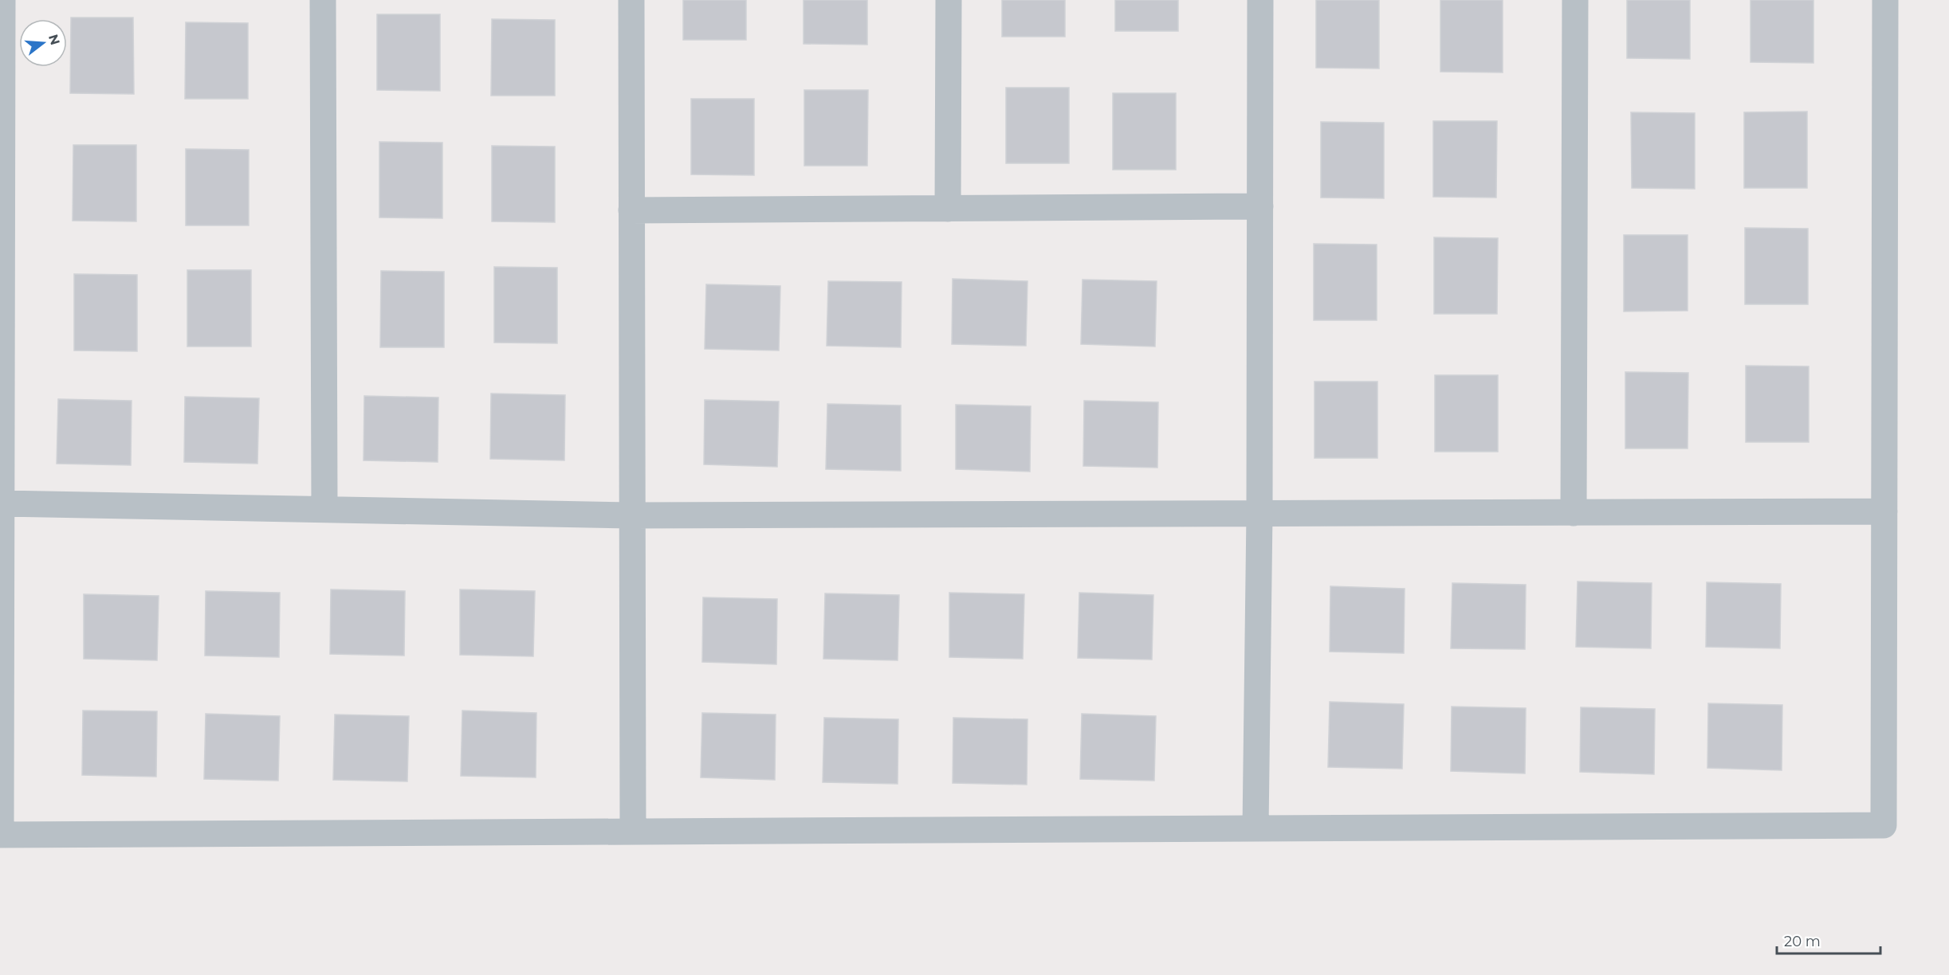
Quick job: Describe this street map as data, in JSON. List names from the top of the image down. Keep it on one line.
{"scale_bar":"20 m","north":"right"}
